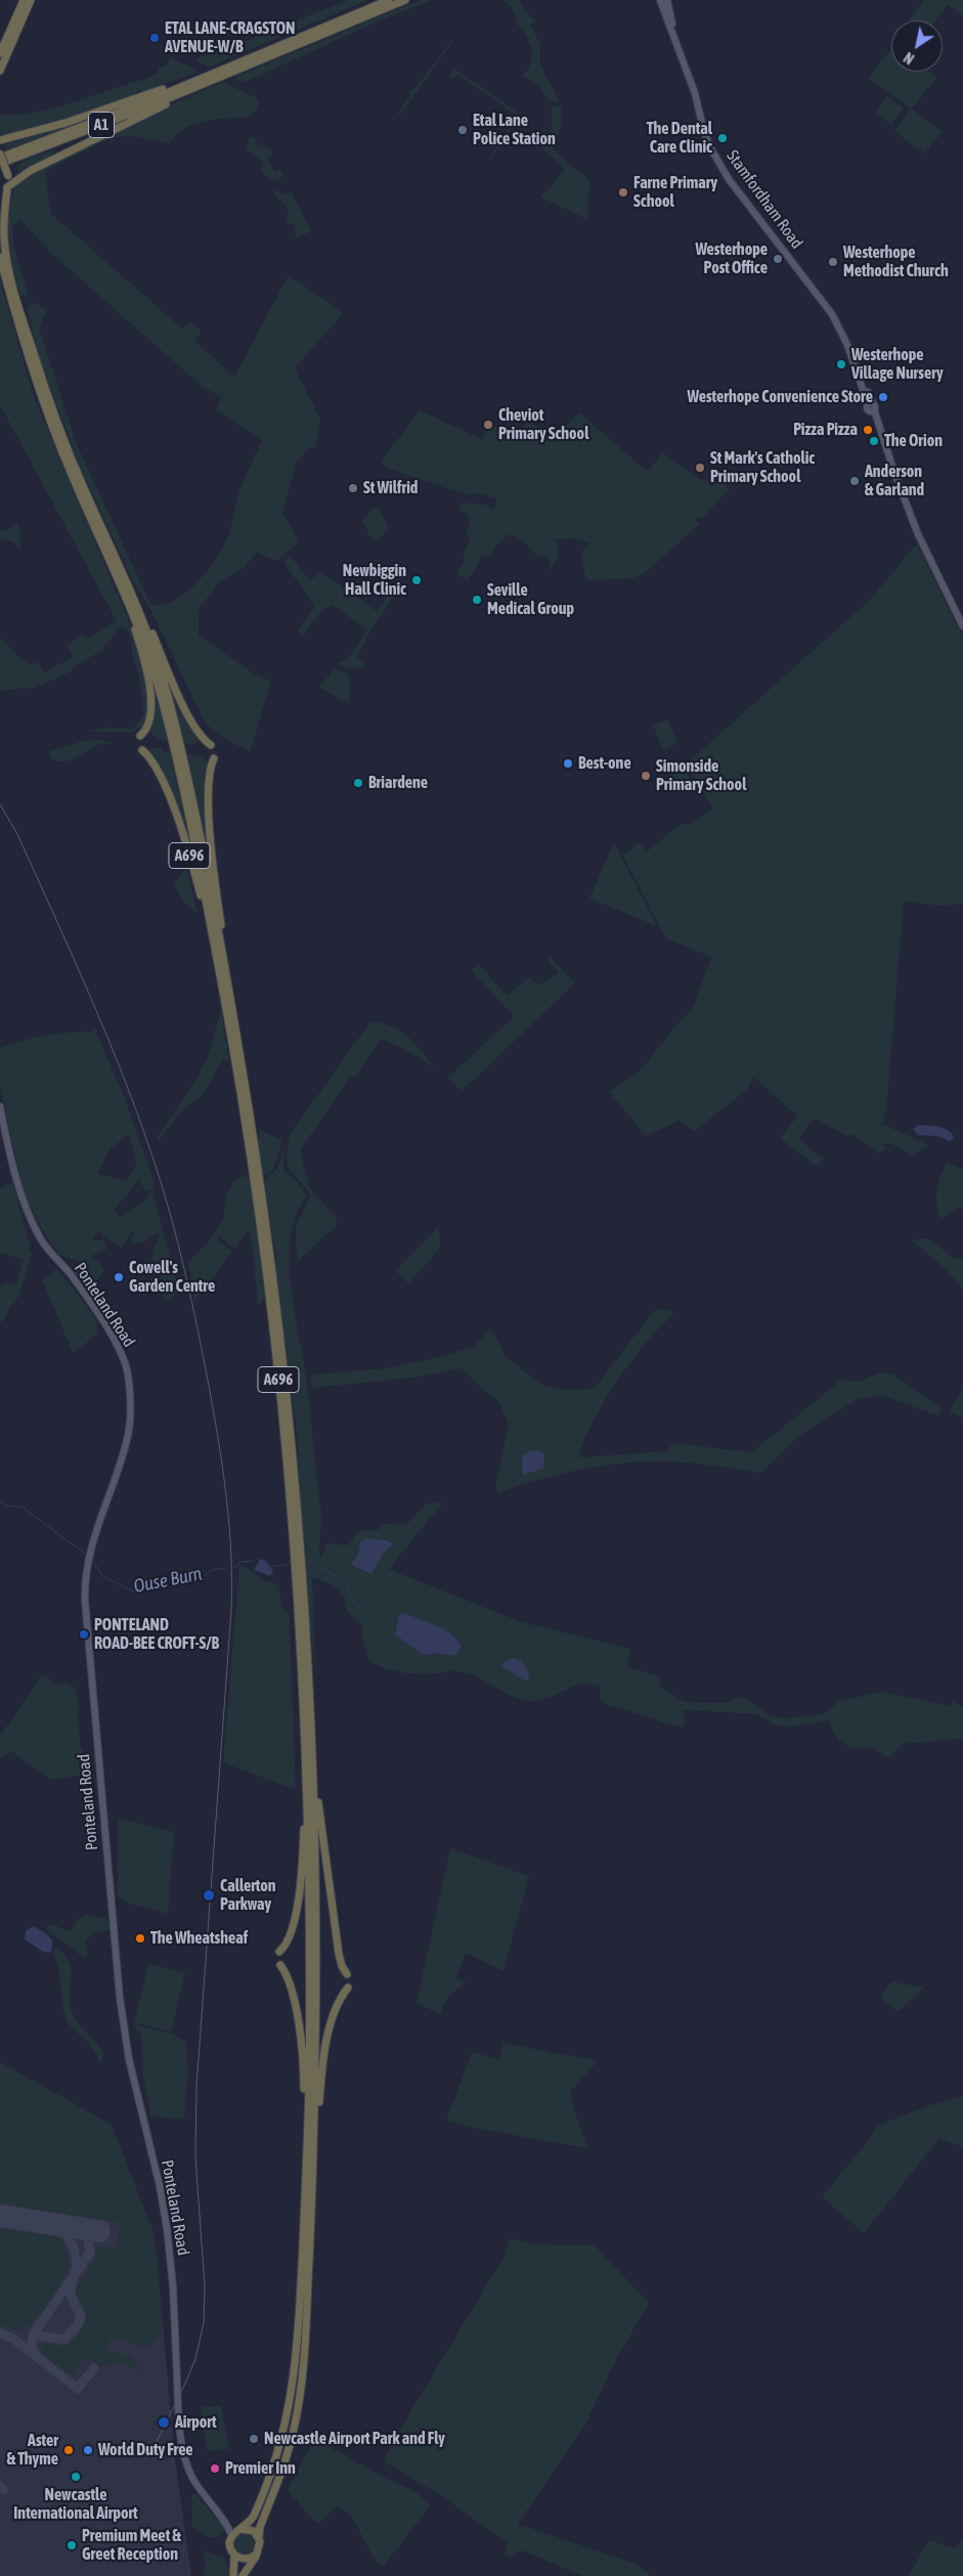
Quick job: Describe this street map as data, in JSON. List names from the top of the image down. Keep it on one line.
{"streets":{"highway":["A1","A696"],"main road":["Stamfordham Road","Ponteland Road"]},"crossings":[["A1","A696"],["A696","Ponteland Road"]],"water":["Ouse Burn"],"places":["ETAL LANE-CRAGSTON AVENUE-W/B","Etal Lane Police Station","The Dental Care Clinic","Farne Primary School","Westerhope Post Office","Westerhope Methodist Church","Westerhope Village Nursery","Westerhope Convenience Store","Cheviot Primary School","Pizza Pizza","The Orion","St Mark's Catholic Primary School","Anderson & Garland","St Wilfrid","Newbiggin Hall Clinic","Seville Medical Group","Best-one","Simonside Primary School","Briardene","Cowell's Garden Centre","PONTELAND ROAD-BEE CROFT-S/B","Callerton Parkway","The Wheatsheaf","Airport","Newcastle Airport Park and Fly","Aster & Thyme","World Duty Free","Premier Inn","Newcastle International Airport","Premium Meet & Greet Reception"],"north":"bottom left"}
